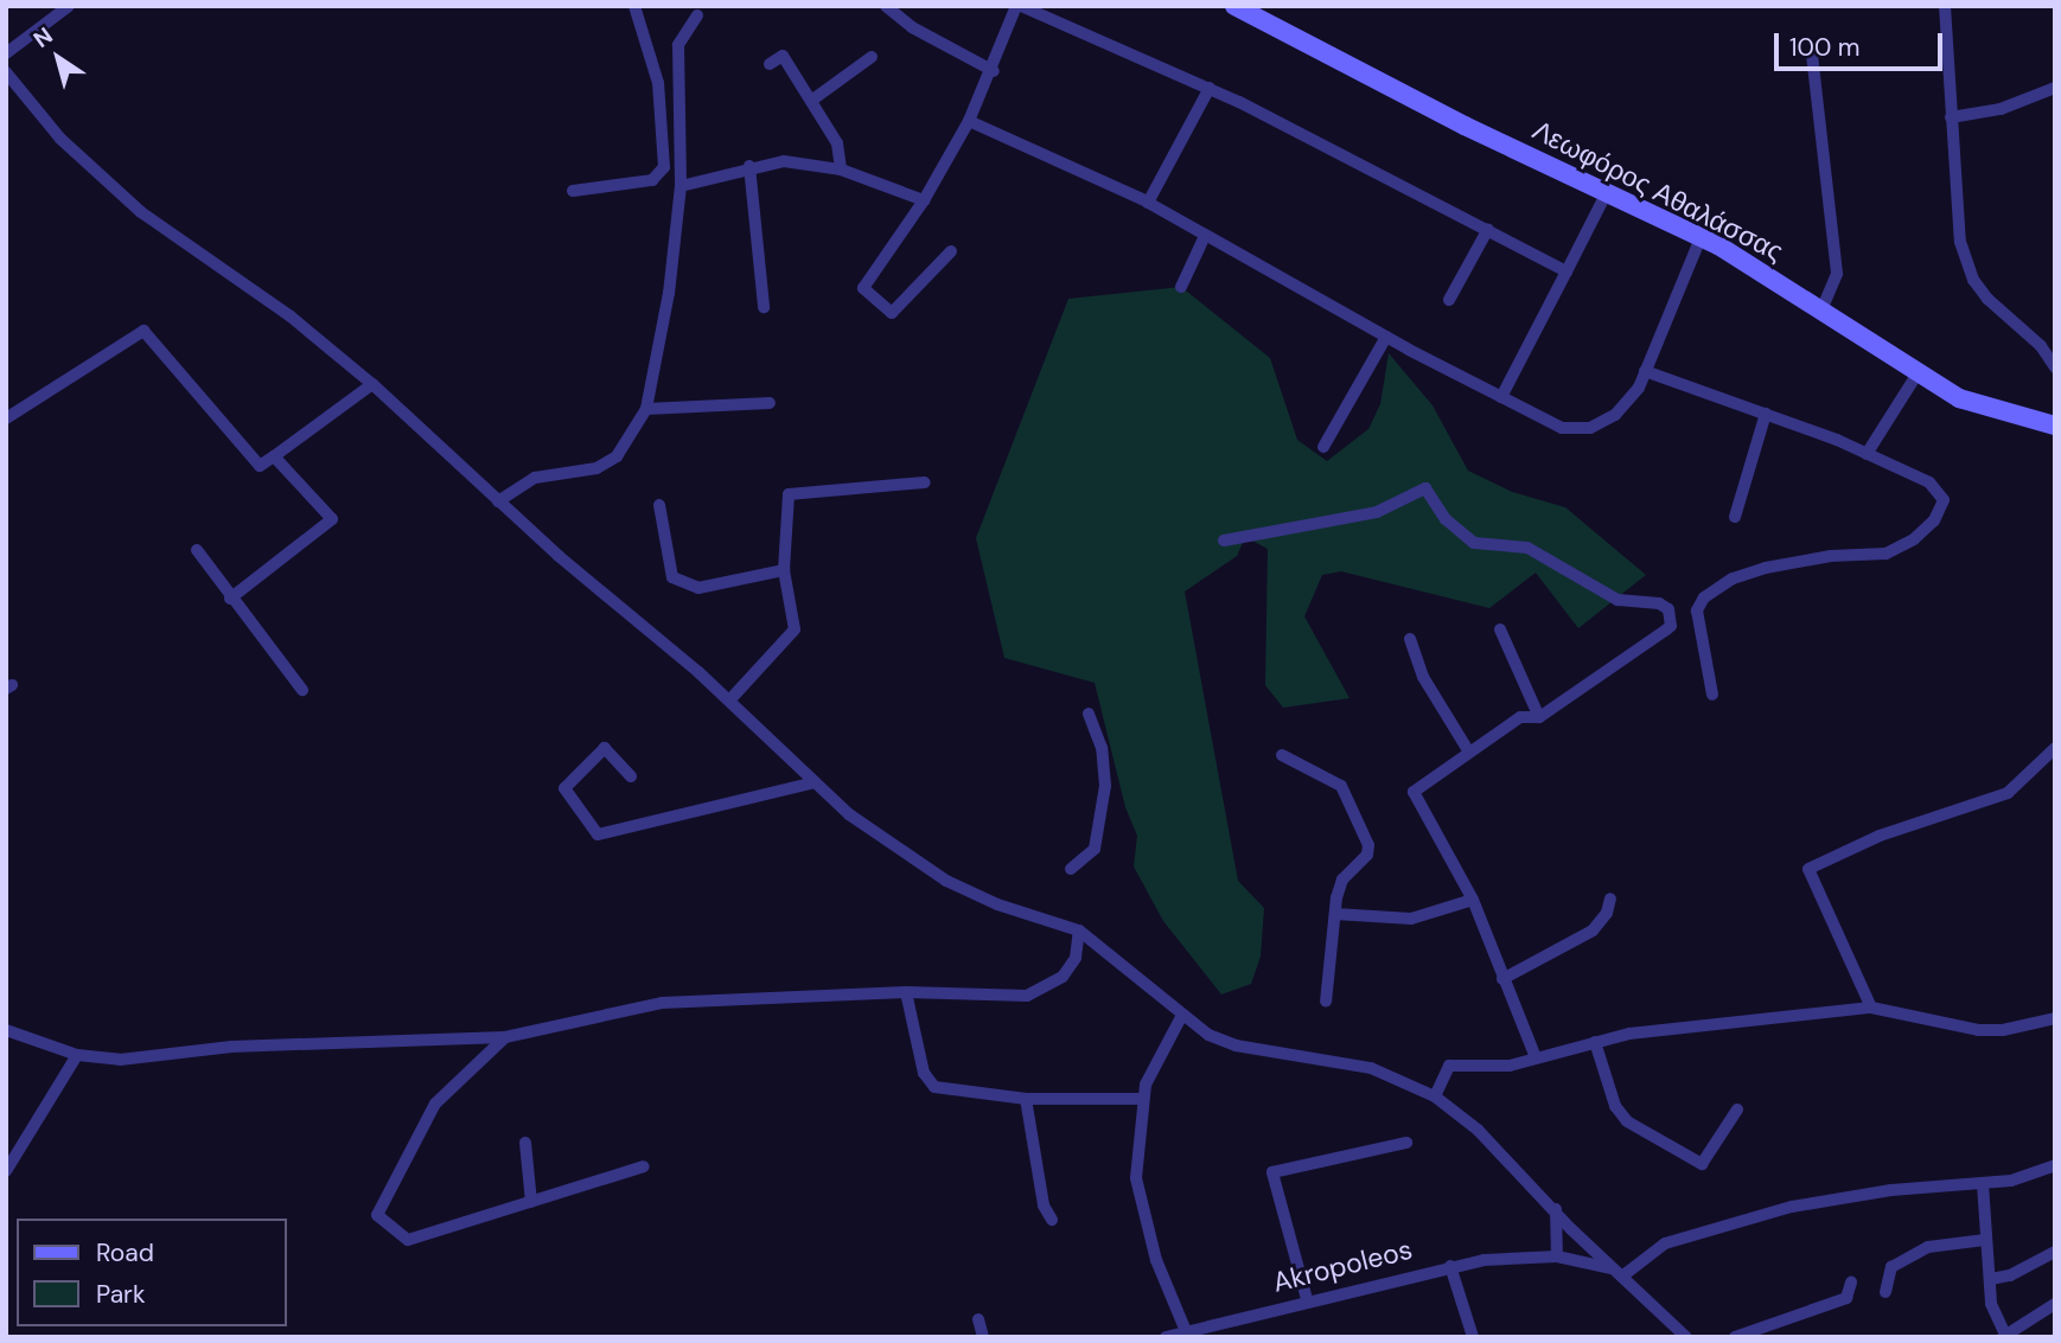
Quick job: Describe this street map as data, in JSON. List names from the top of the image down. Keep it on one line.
{"streets":{"main road":["Λεωφόρος Αθαλάσσας"],"street":["Akropoleos"]},"legend":["Road","Park"],"scale_bar":"100 m","north":"top left"}
